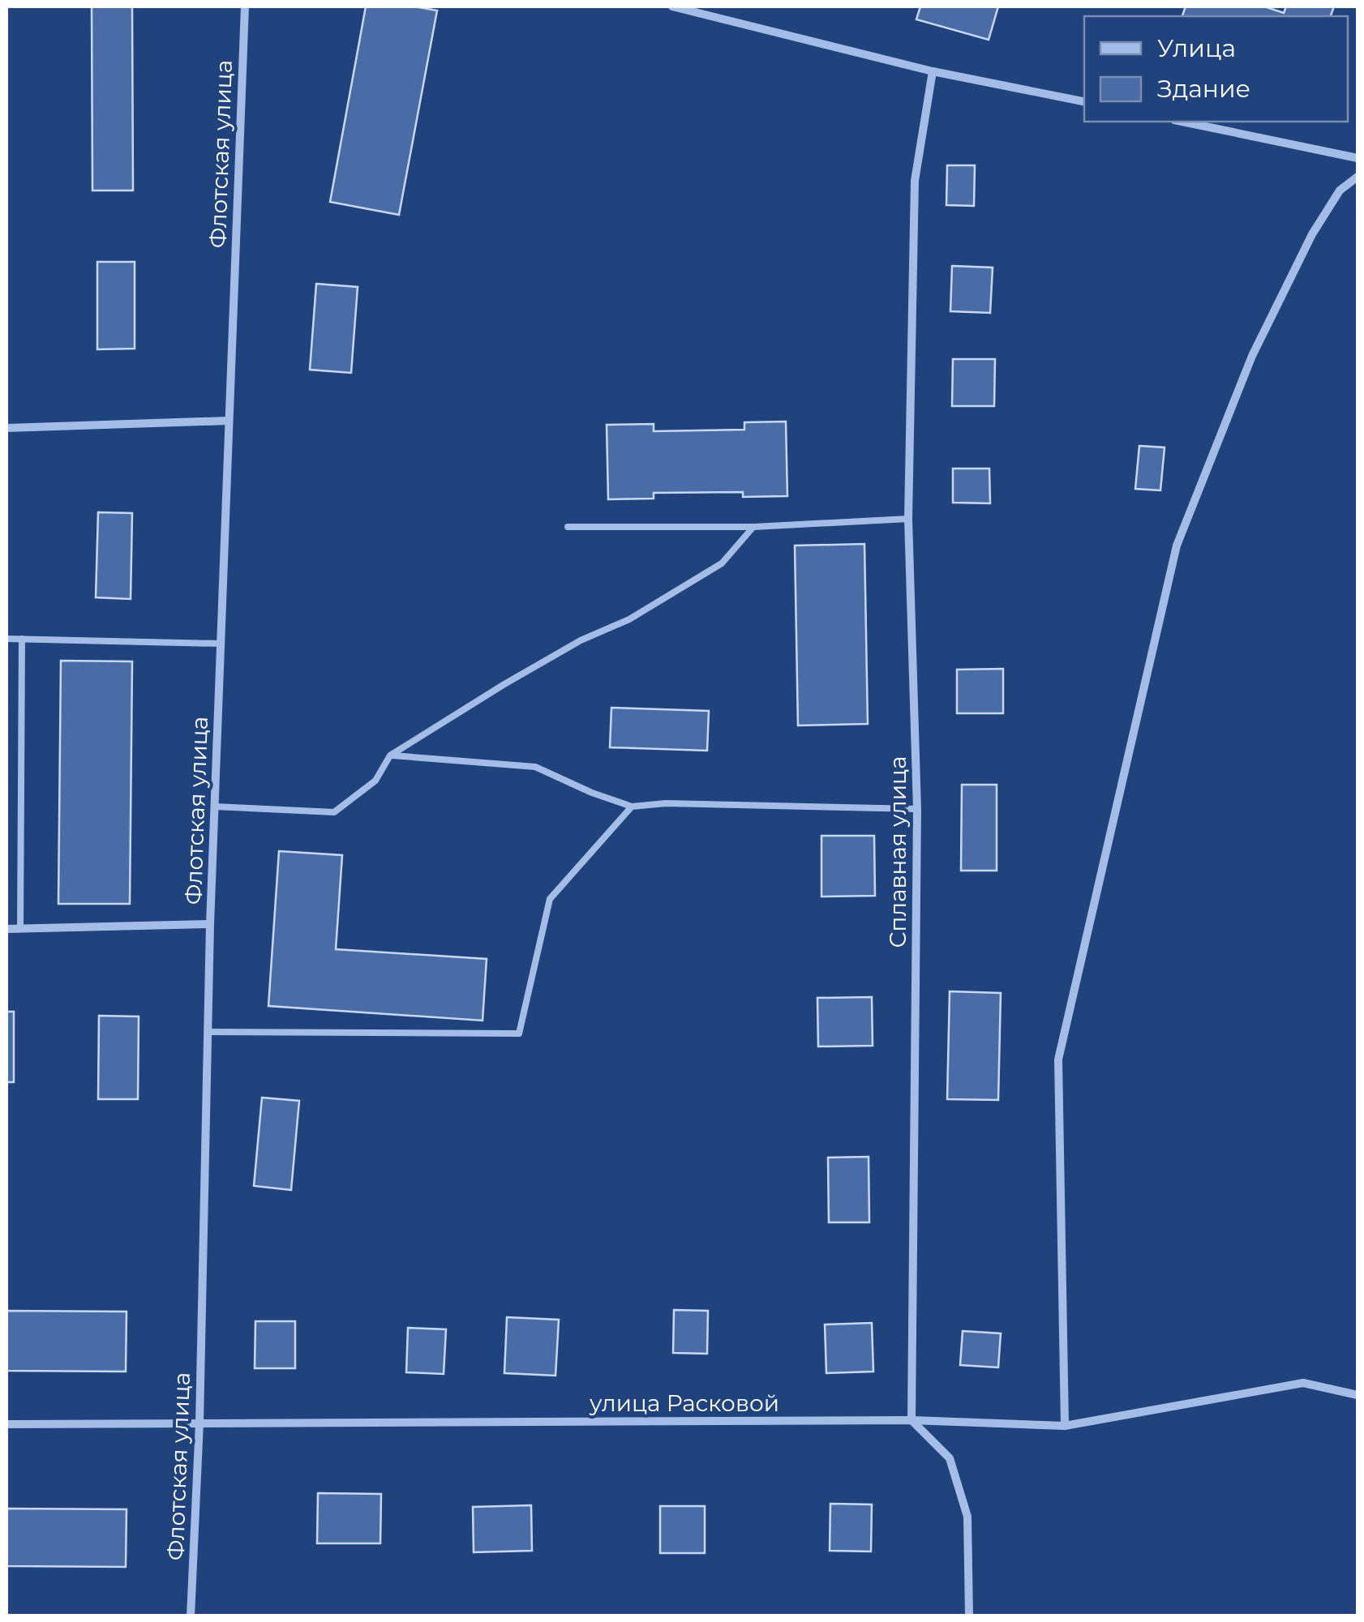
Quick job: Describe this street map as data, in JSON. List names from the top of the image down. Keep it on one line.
{"streets":{"street":["Флотская улица","Сплавная улица","улица Расковой"]},"crossings":[["Флотская улица","улица Расковой"],["Сплавная улица","улица Расковой"]],"legend":["Улица","Здание"]}
